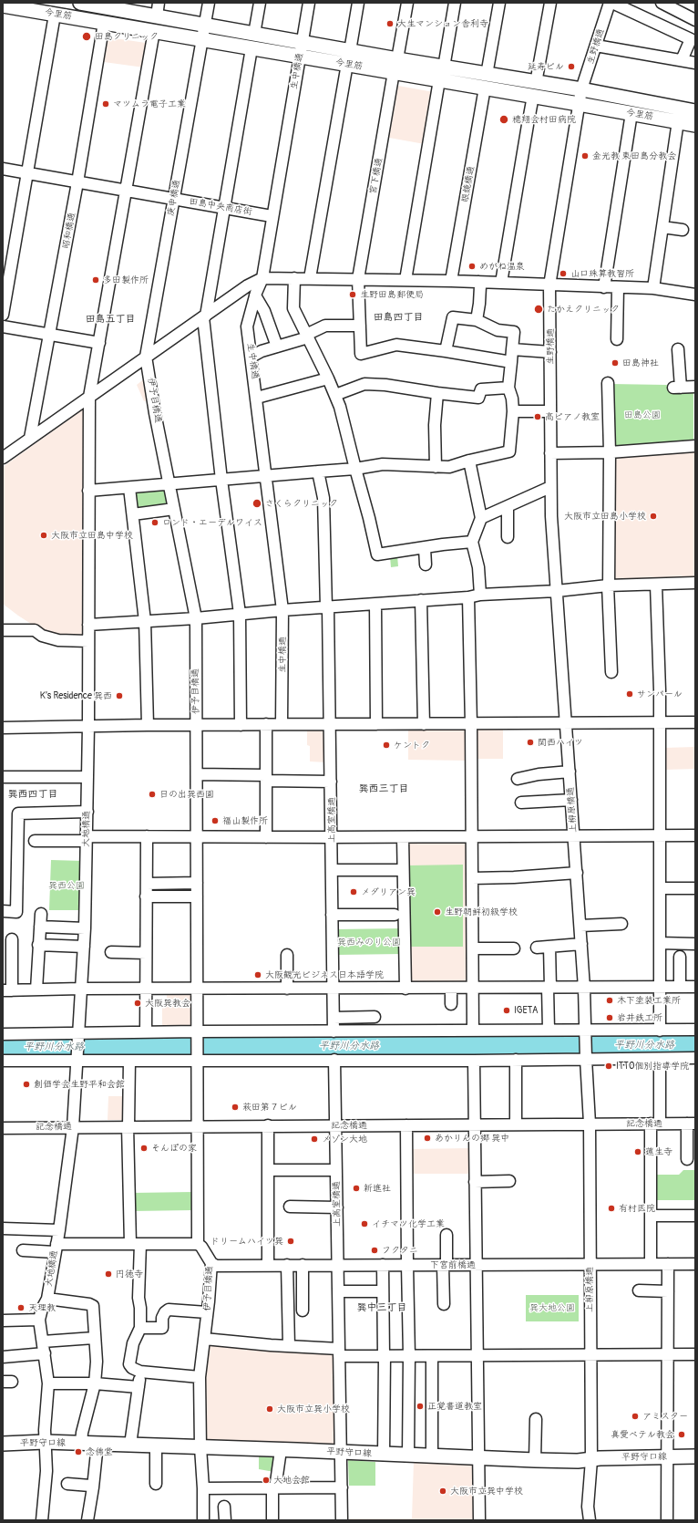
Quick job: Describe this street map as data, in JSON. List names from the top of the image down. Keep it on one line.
{"streets":{"main road":["今里筋","平野守口線"],"street":["生野橋通","生中橋通","宮下橋通","眼鏡橋通","庚申橋通","田島中央商店街","昭和橋通","伊予目橋通","上柳原橋通","上高室橋通","大地橋通","記念橋通","下宮前橋通"]},"crossings":[["今里筋","生野橋通"],["今里筋","生中橋通"],["今里筋","宮下橋通"],["今里筋","眼鏡橋通"],["今里筋","庚申橋通"],["今里筋","昭和橋通"],["今里筋","大地橋通"],["生野橋通","上柳原橋通"],["生中橋通","田島中央商店街"],["庚申橋通","田島中央商店街"],["庚申橋通","伊予目橋通"],["田島中央商店街","昭和橋通"],["田島中央商店街","大地橋通"],["伊予目橋通","下宮前橋通"],["伊予目橋通","平野守口線"],["上柳原橋通","記念橋通"],["上柳原橋通","下宮前橋通"],["上柳原橋通","平野守口線"],["上高室橋通","記念橋通"],["上高室橋通","下宮前橋通"],["上高室橋通","平野守口線"],["大地橋通","記念橋通"],["大地橋通","平野守口線"]],"districts":["田島四丁目","田島五丁目","巽西三丁目","巽西四丁目","巽中三丁目"],"water":["平野川分水路"],"parks":["田島公園","巽西公園","巽西みのり公園","巽大地公園"],"places":["大生マンション舎利寺","田島クリニック","延寿ビル","マツムラ電子工業","穂翔会村田病院","金光教 東田島分教会","めがね温泉","山口珠算教習所","多田製作所","生野田島郵便局","たかえクリニック","田島神社","高ピアノ教室","さくらクリニック","大阪市立田島小学校","ロンド・エーデルワイス","大阪市立田島中学校","サンパール","K’s Residence 巽西","関西ハイツ","ケントク","日の出巽西園","福山製作所","メダリアン巽","生野朝鮮初級学校","大阪観光ビジネス日本語学院","木下塗装工業所","大阪巽教会","IGETA","岩井鉄工所","ITTO個別指導学院","創価学会生野平和会館","萩田第７ビル","あかりんの郷 巽中","メゾン大地","そんぽの家","蓮生寺","新進社","有村医院","イチマツ化学工業","ドリームハイツ巽","フクタニ","円徳寺","天理教","正覚書道教室","大阪市立巽小学校","アミスター","真愛ベテル教会","念佛堂","大地会館","大阪市立巽中学校"]}
